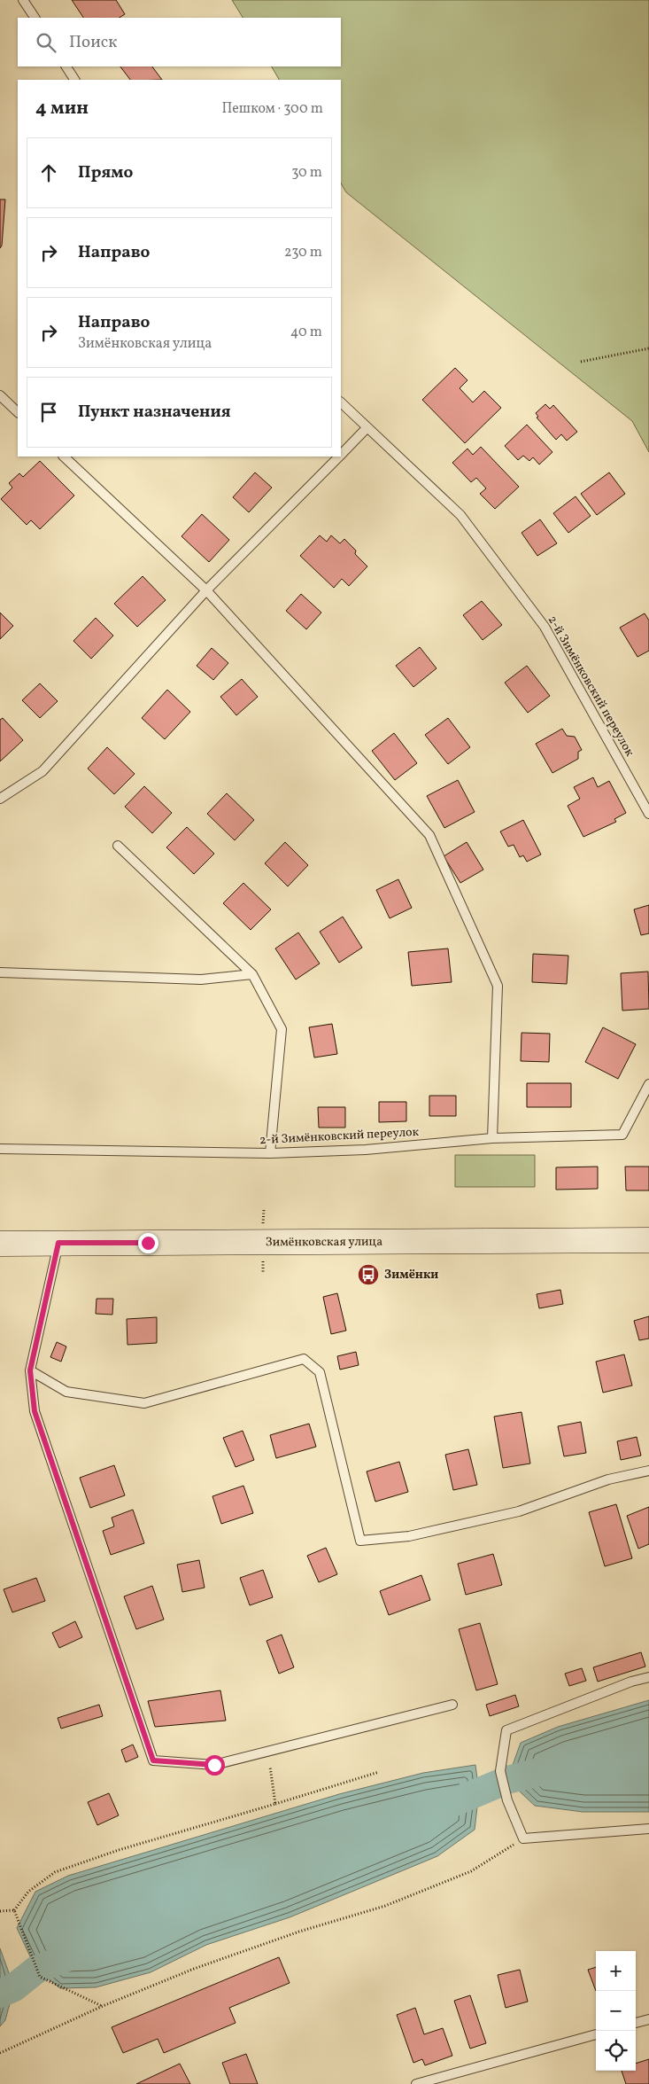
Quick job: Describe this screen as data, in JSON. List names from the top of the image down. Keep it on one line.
{"streets":{"main road":["Зимёнковская улица"],"lane":["2-й Зимёнковский переулок"]},"places":{"bus stop":["Зимёнки"]},"page":{"search":"Поиск","heading":["4 мин","Пешком · 300 m"],"list":[["Прямо","30 m"],["Направо","230 m"],["Направо","Зимёнковская улица","40 m"],"Пункт назначения"],"map_buttons":["+","−"]}}
